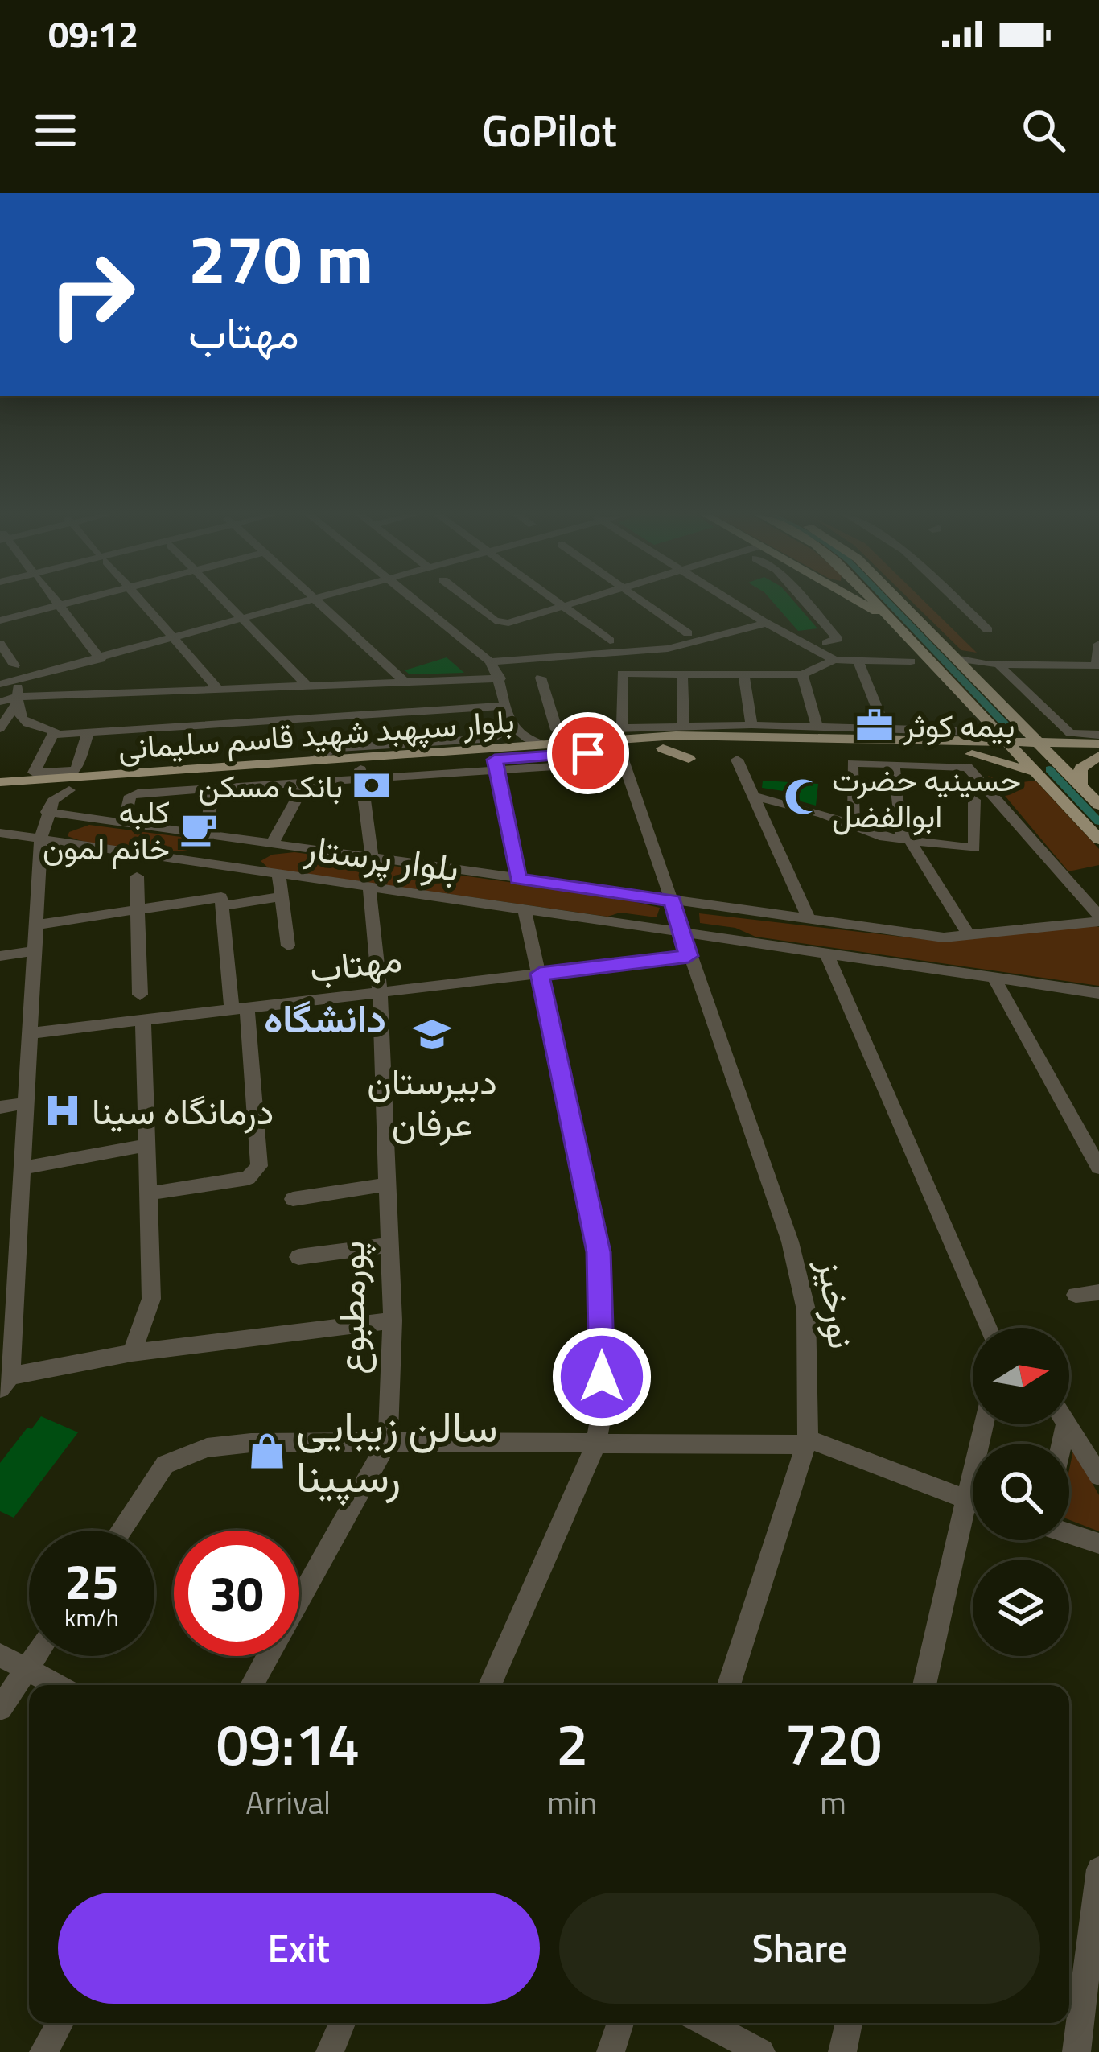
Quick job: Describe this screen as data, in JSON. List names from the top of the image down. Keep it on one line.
{"streets":{"main road":["بلوار سپهبد شهید قاسم سلیمانی"],"street":["بلوار پرستار","مهتاب","نورخیز","پورمطبوع"]},"crossings":[["بلوار سپهبد شهید قاسم سلیمانی","نورخیز"],["بلوار پرستار","نورخیز"],["بلوار پرستار","پورمطبوع"],["مهتاب","نورخیز"],["مهتاب","پورمطبوع"]],"districts":["دانشگاه"],"places":{"office":["بیمه کوثر"],"bank":["بانک مسکن"],"mosque":["حسینیه حضرت ابوالفضل"],"cafe":["کلبه خانم لمون"],"school or university":["دبیرستان عرفان"],"hospital":["درمانگاه سینا"],"shop":["سالن زیبایی رسپینا"]},"north":"right","page":{"status":"09:12","header":"GoPilot","turn":["270 m","مهتاب"],"speed":"25 km/h","limit":"30","eta":["09:14","Arrival","2","min","720","m"],"buttons":["Exit","Share"]}}
